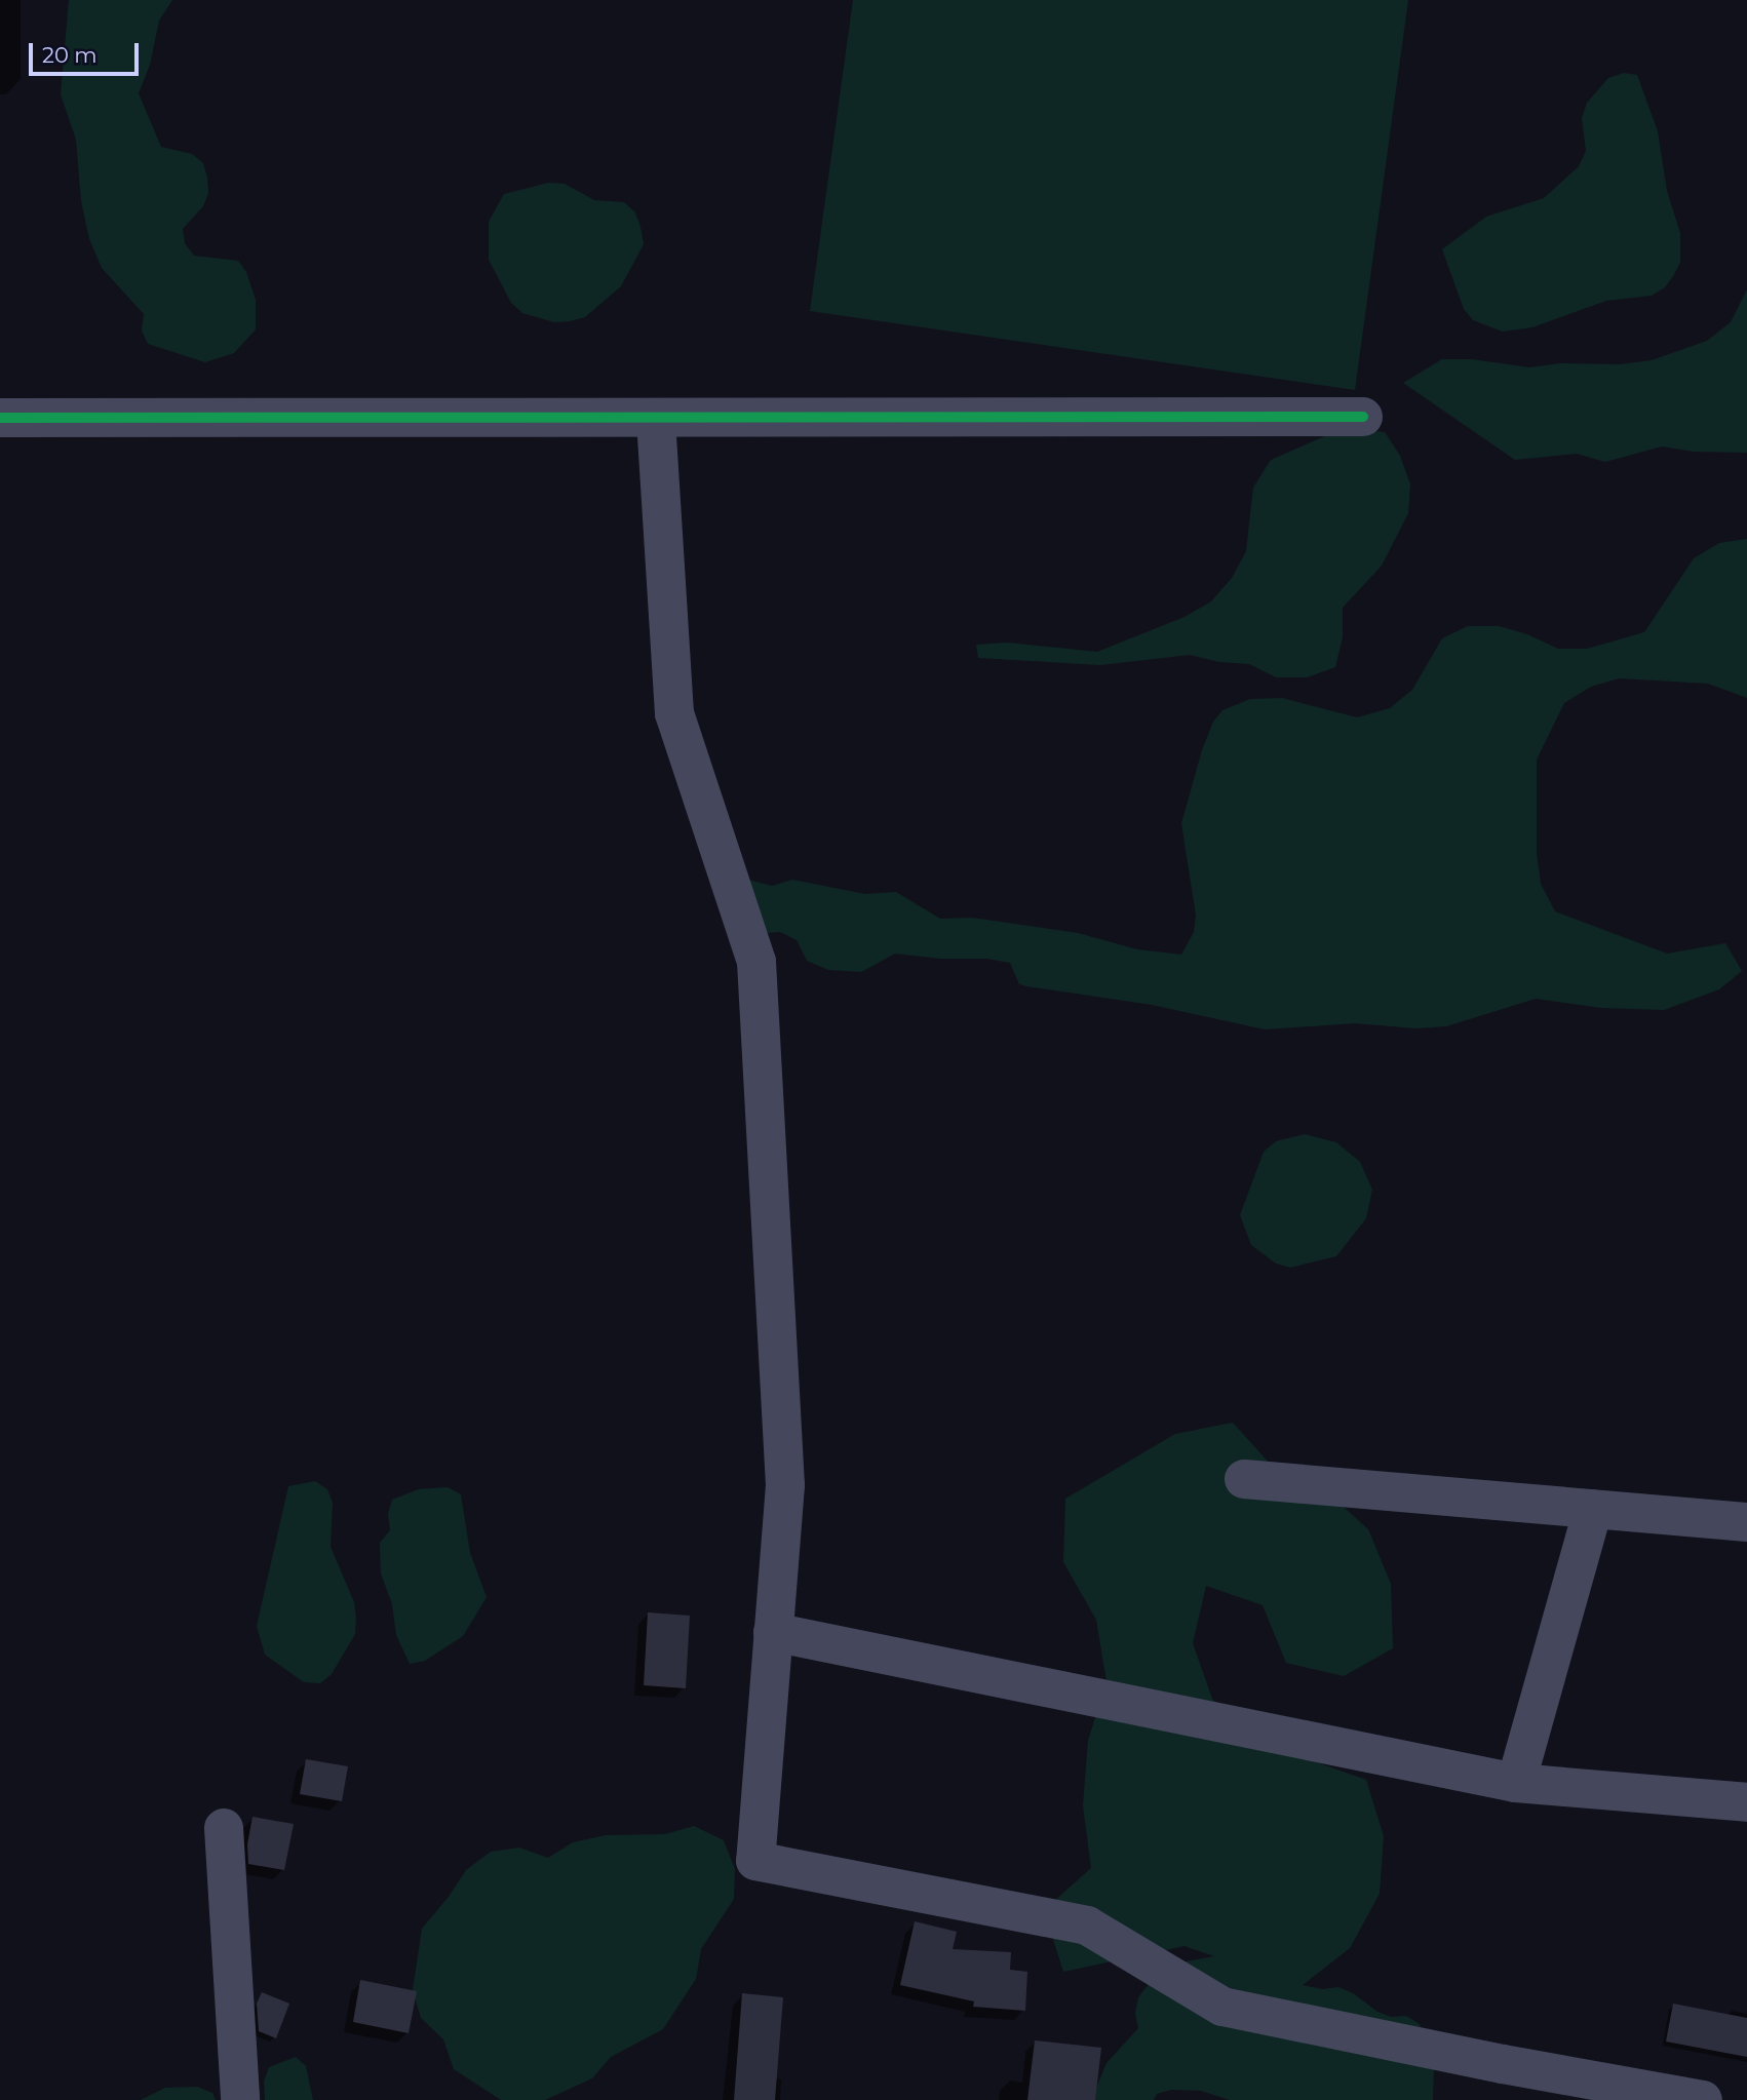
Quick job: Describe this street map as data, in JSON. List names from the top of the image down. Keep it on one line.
{"scale_bar":"20 m"}
